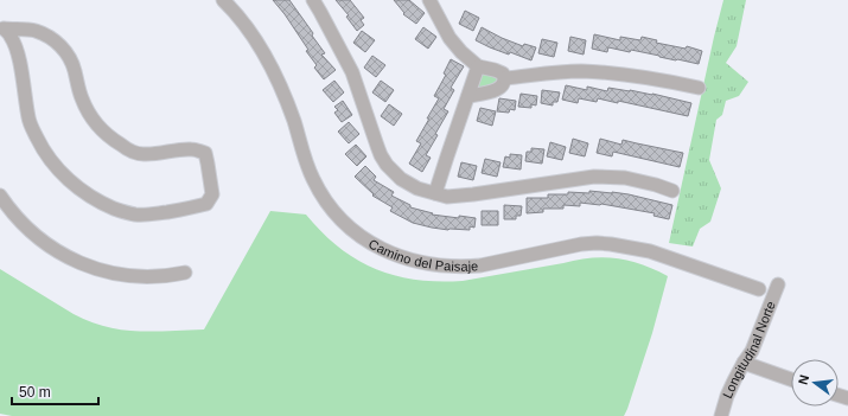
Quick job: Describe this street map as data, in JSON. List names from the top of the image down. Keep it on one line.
{"streets":{"street":["Camino del Paisaje","Longitudinal Norte"]},"scale_bar":"50 m","north":"left"}
